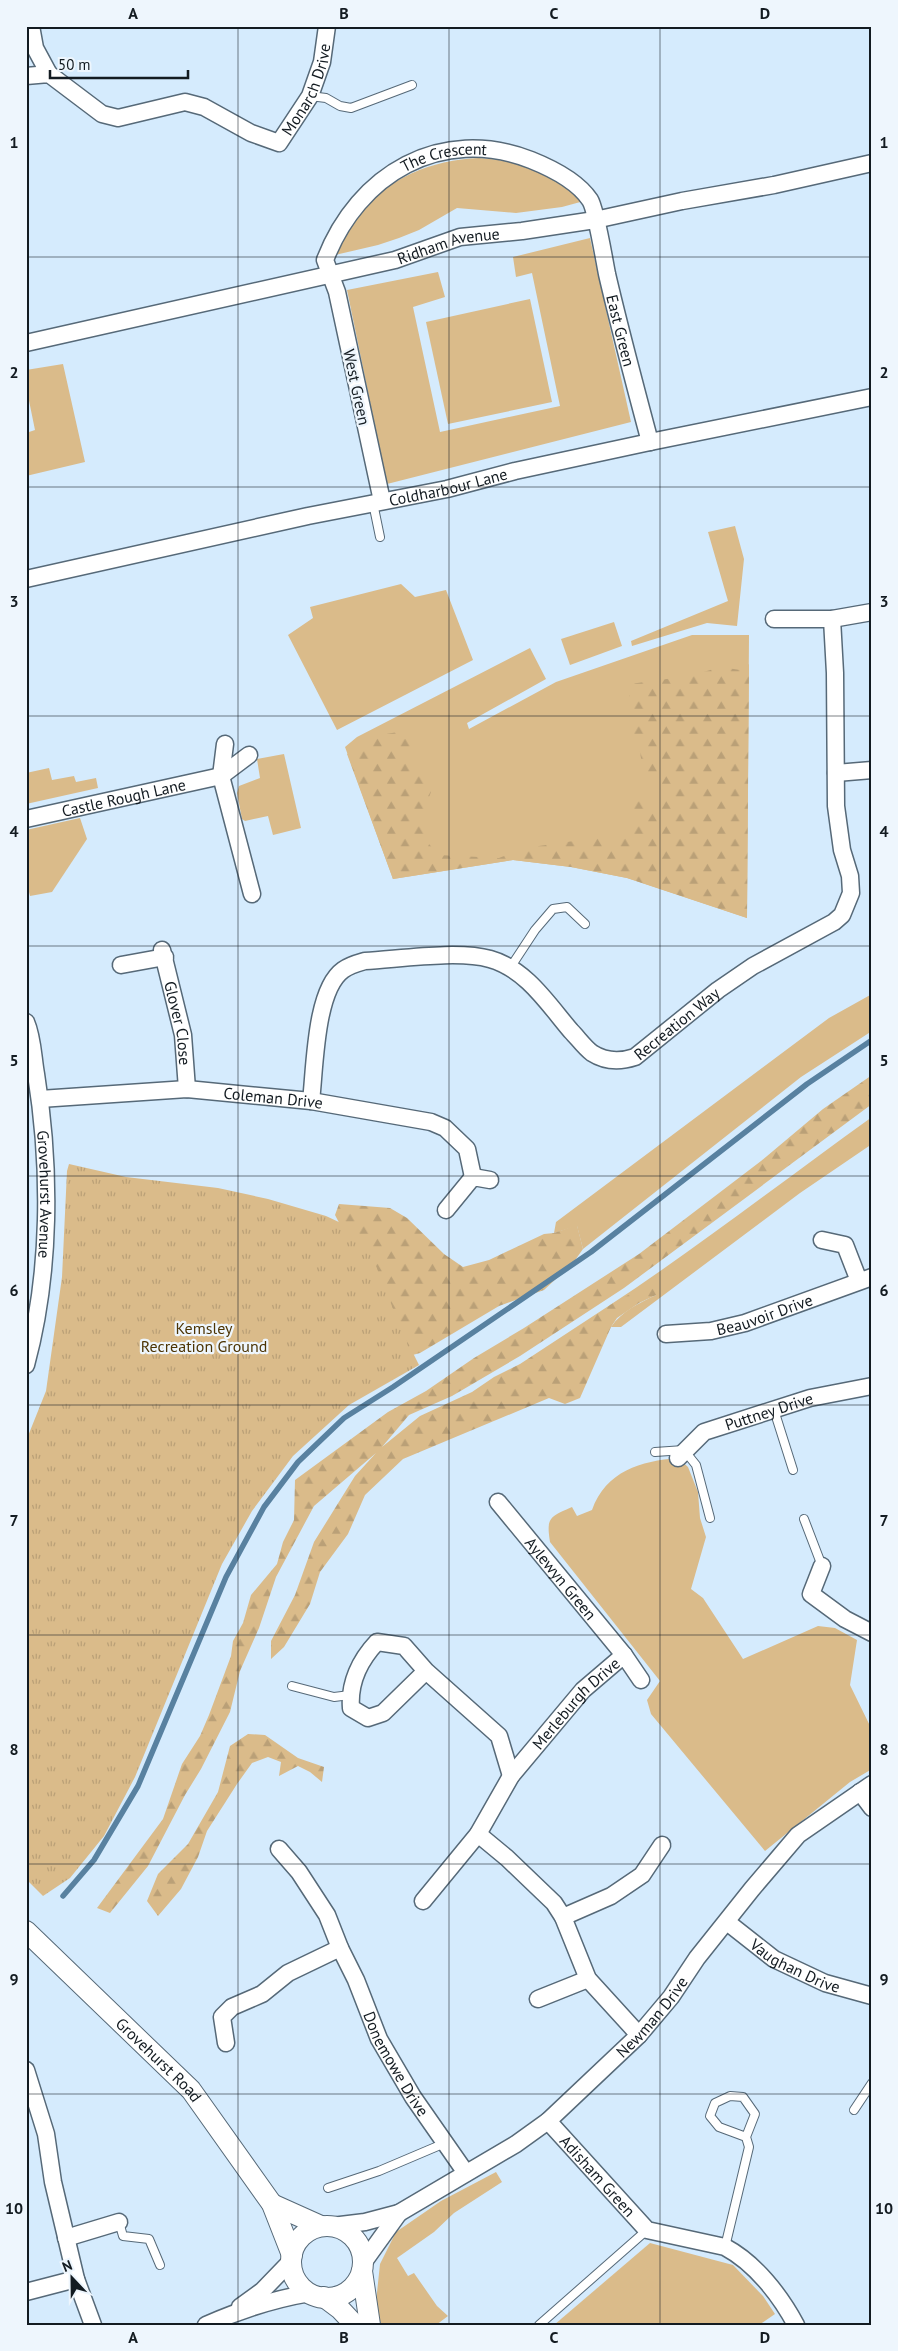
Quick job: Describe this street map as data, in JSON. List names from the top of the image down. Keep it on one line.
{"streets":{"street":["Monarch Drive","The Crescent","Ridham Avenue","East Green","West Green","Coldharbour Lane","Castle Rough Lane","Recreation Way","Glover Close","Coleman Drive","Grovehurst Avenue","Beauvoir Drive","Puttney Drive","Aylewyn Green","Merleburgh Drive","Vaughan Drive","Newman Drive","Grovehurst Road","Donemowe Drive","Adisham Green"]},"crossings":[["The Crescent","Ridham Avenue"],["The Crescent","East Green"],["The Crescent","West Green"],["Ridham Avenue","East Green"],["Ridham Avenue","West Green"],["East Green","Coldharbour Lane"],["West Green","Coldharbour Lane"],["Recreation Way","Coleman Drive"],["Glover Close","Coleman Drive"],["Coleman Drive","Grovehurst Avenue"],["Aylewyn Green","Merleburgh Drive"],["Vaughan Drive","Newman Drive"],["Newman Drive","Grovehurst Road"],["Newman Drive","Donemowe Drive"],["Newman Drive","Adisham Green"]],"parks":["Kemsley Recreation Ground"],"scale_bar":"50 m","north":"top","grid":{"columns":["A","B","C","D"],"rows":["1","2","3","4","5","6","7","8","9","10"]}}
